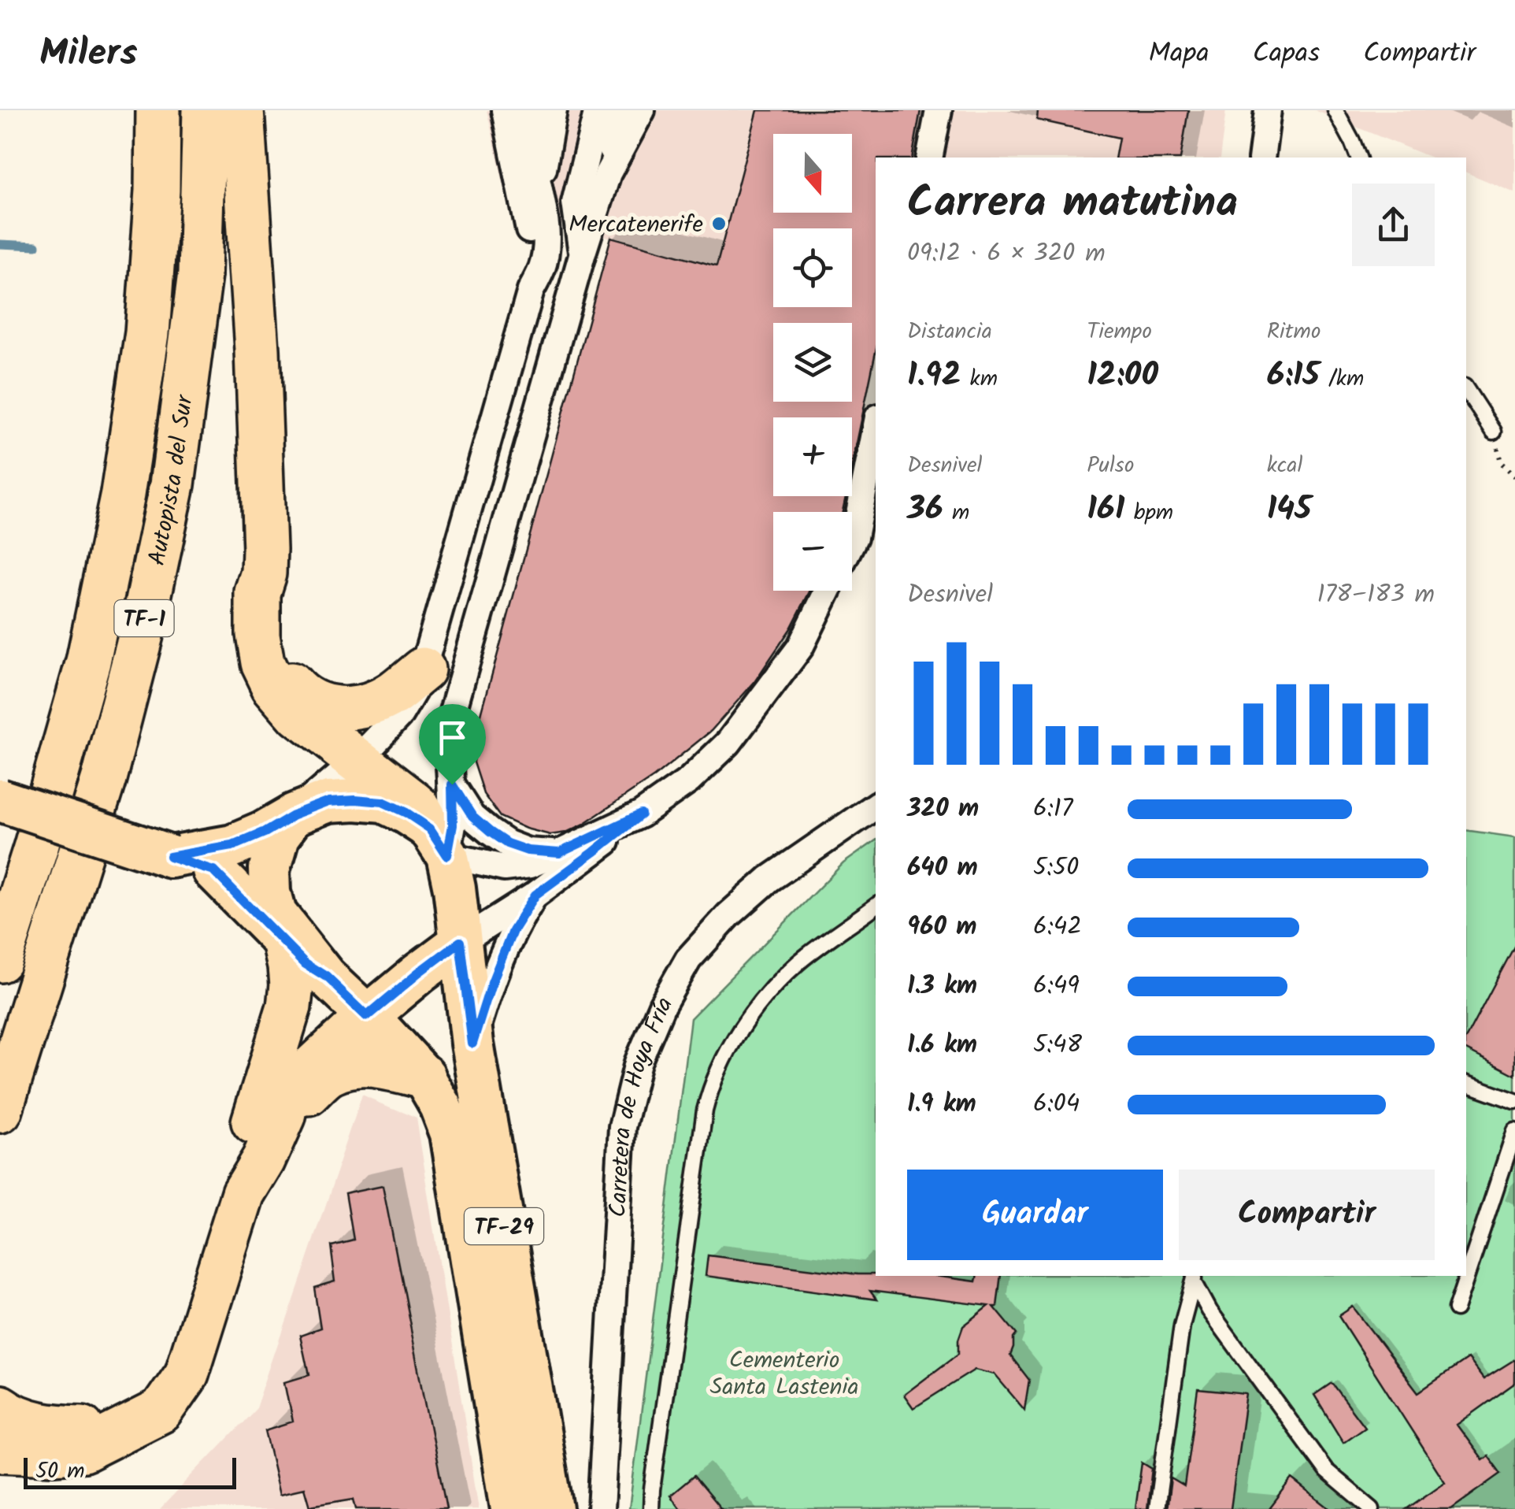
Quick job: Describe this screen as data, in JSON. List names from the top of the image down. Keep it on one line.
{"streets":{"highway":["Autopista del Sur","TF-1"],"main road":["TF-29"],"street":["Carretera de Hoya Fría"]},"parks":["Cementerio Santa Lastenia"],"places":["Mercatenerife"],"scale_bar":"50 m","north":"bottom","page":{"header":"Milers","nav":["Mapa","Capas","Compartir"],"map_buttons":["+","−"],"heading":["Carrera matutina","09:12 · 6 × 320 m"],"stats":[["Distancia","1.92 km"],["Tiempo","12:00"],["Ritmo","6:15 /km"],["Desnivel","36 m"],["Pulso","161 bpm"],["kcal","145"]],"chart":["Desnivel","178–183 m"],"list":[{"name":"320 m","note":"6:17"},{"name":"640 m","note":"5:50"},{"name":"960 m","note":"6:42"},{"name":"1.3 km","note":"6:49"},{"name":"1.6 km","note":"5:48"},{"name":"1.9 km","note":"6:04"}],"buttons":["Guardar","Compartir"],"scale":"50 m"}}
